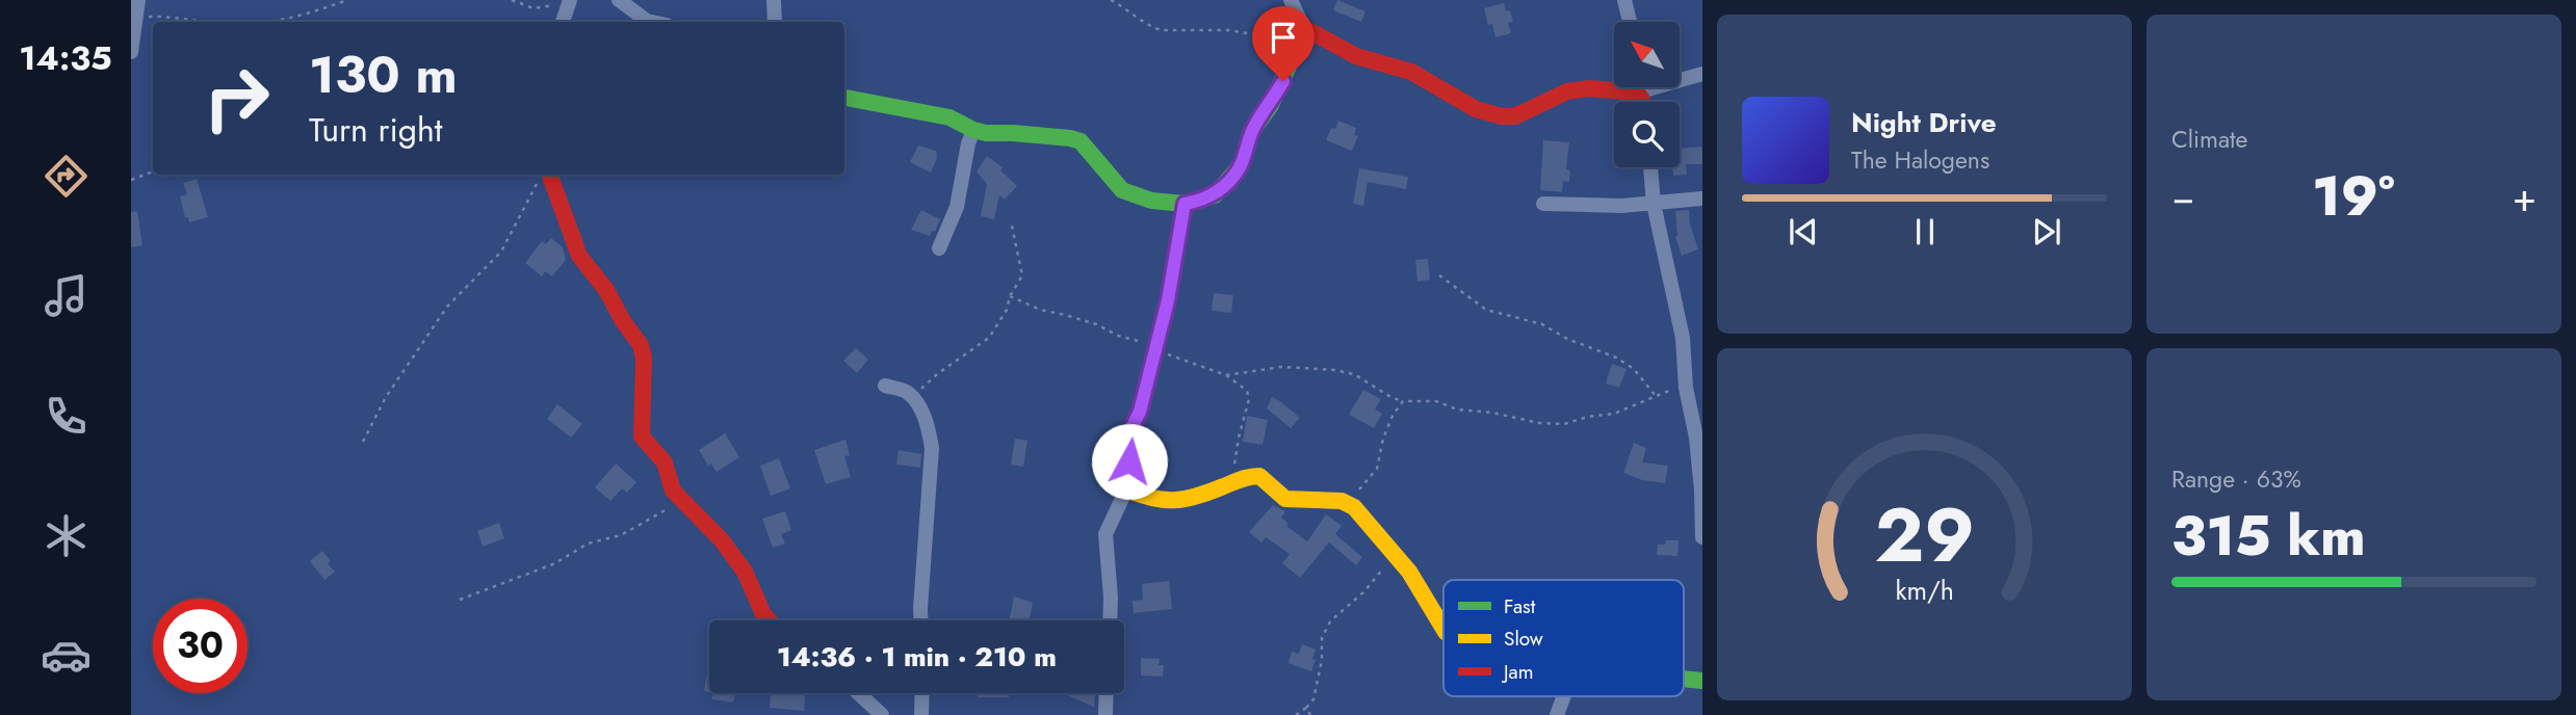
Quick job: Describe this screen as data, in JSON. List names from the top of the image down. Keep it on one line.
{"legend":["Fast","Slow","Jam"],"north":"top left","page":{"tabs":"14:35","tile":["Climate",["Range · 63%","315 km"]],"turn":["130 m","Turn right"],"song":["Night Drive","The Halogens"],"heat":["−","19°","+"],"limit":"30","trip":"14:36 · 1 min · 210 m","gauge":["29","km/h"]}}
